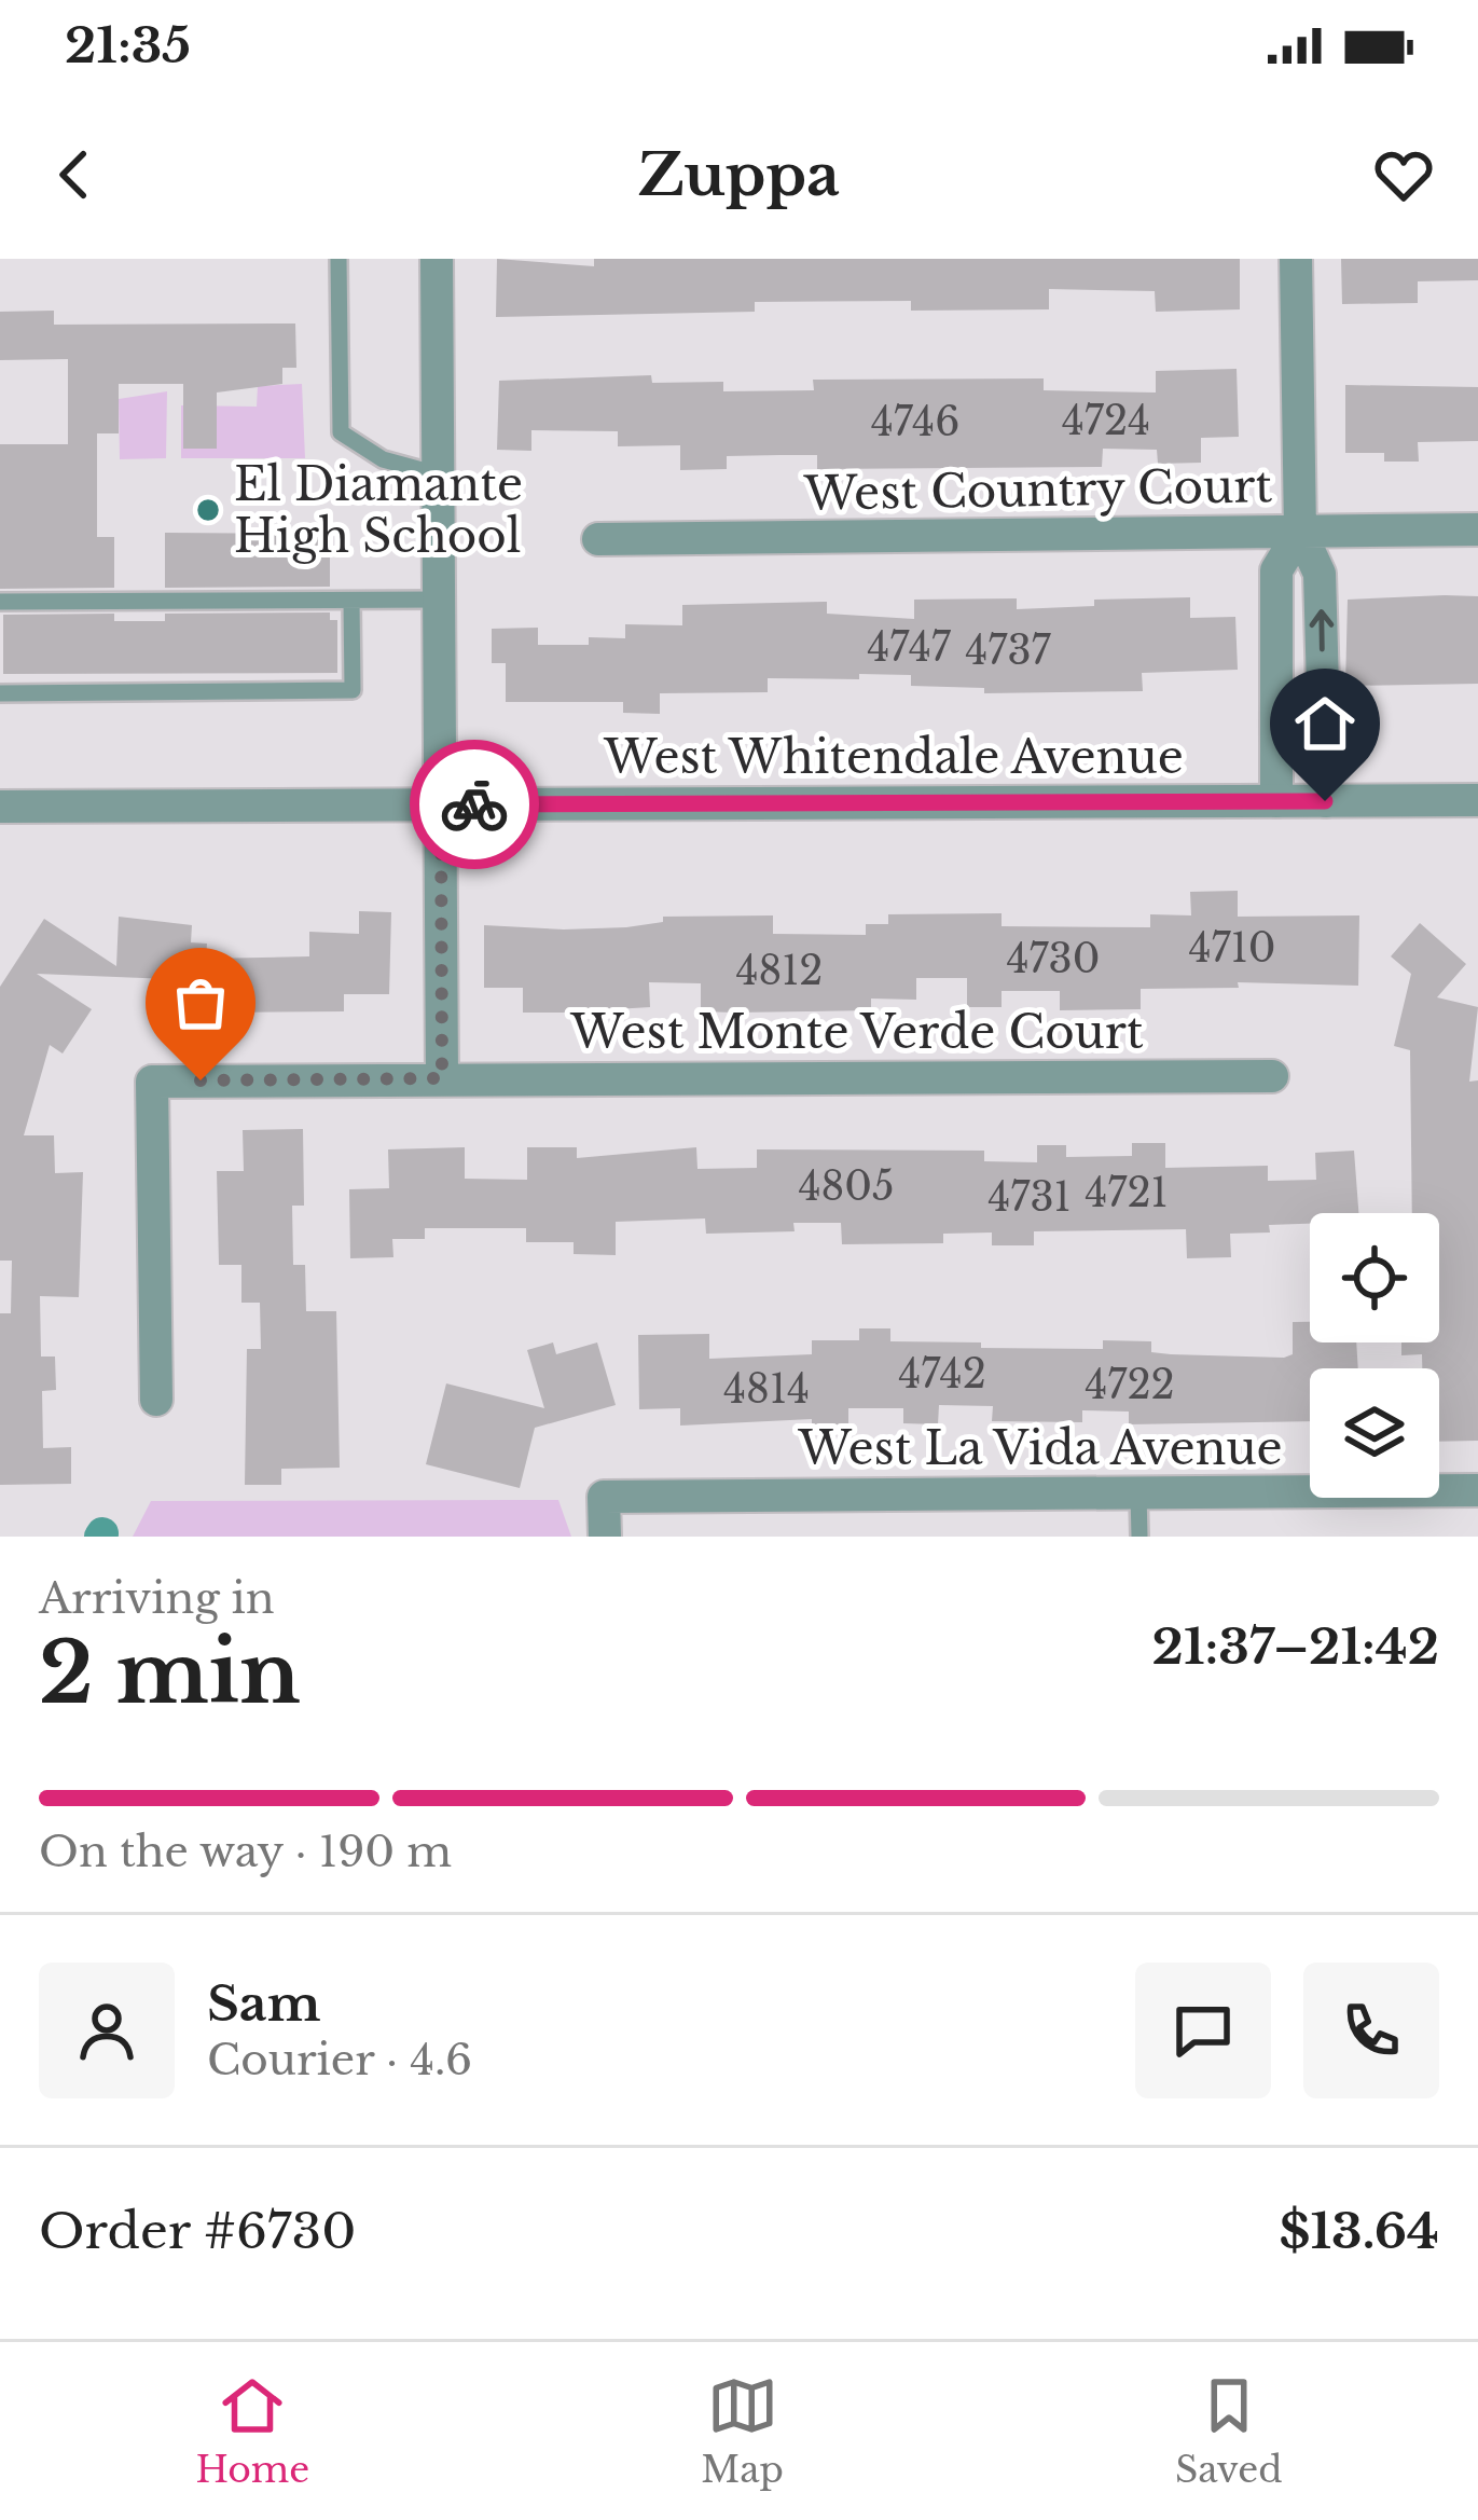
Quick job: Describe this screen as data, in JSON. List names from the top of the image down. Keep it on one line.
{"streets":{"street":["West Country Court","West Whitendale Avenue","West Monte Verde Court","West La Vida Avenue"]},"places":["El Diamante High School"],"house_numbers":["4724","4746","4747","4737","4710","4730","4812","4805","4721","4731","4742","4722","4814"],"page":{"status":"21:35","header":"Zuppa","heading":["2 min","Arriving in","21:37–21:42"],"panel":["Sam","Courier · 4.6","Order #6730","$13.64"],"bar":"On the way · 190 m","tabs":["Home","Map","Saved"]}}
